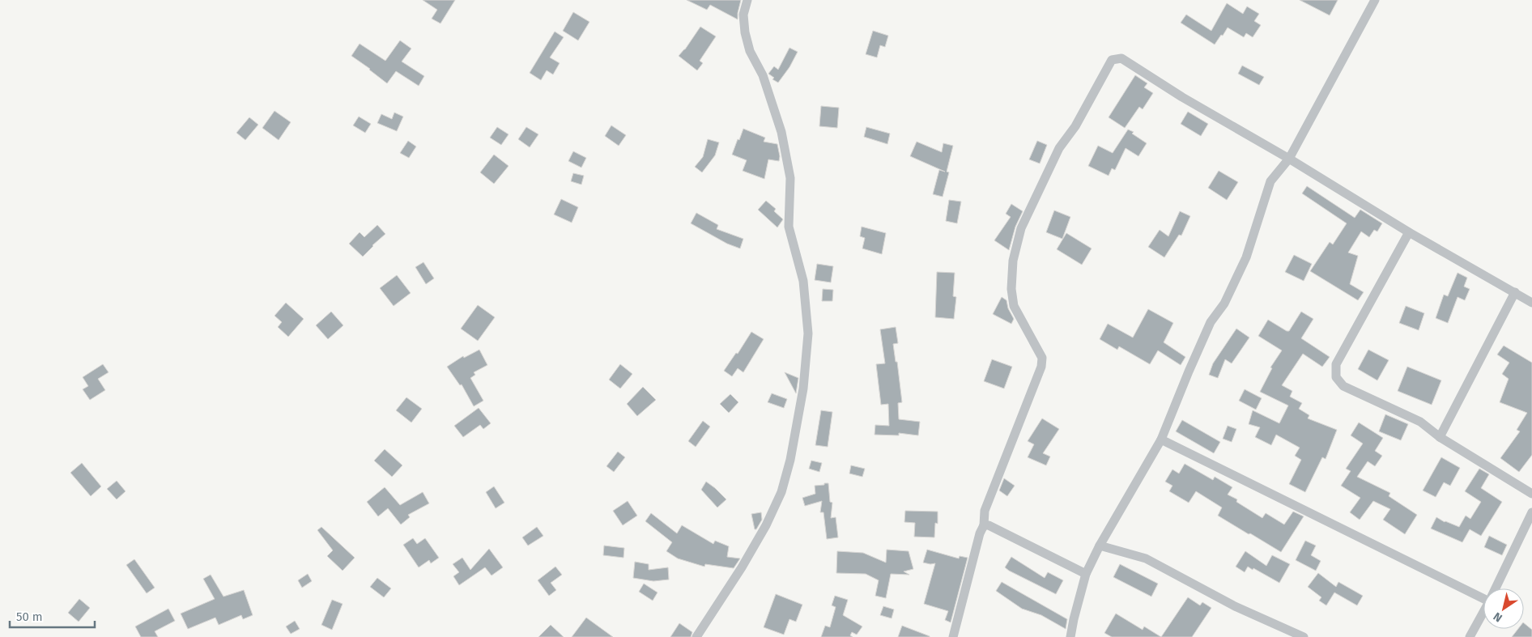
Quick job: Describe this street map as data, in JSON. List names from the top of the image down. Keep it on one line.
{"scale_bar":"50 m","north":"bottom left"}
